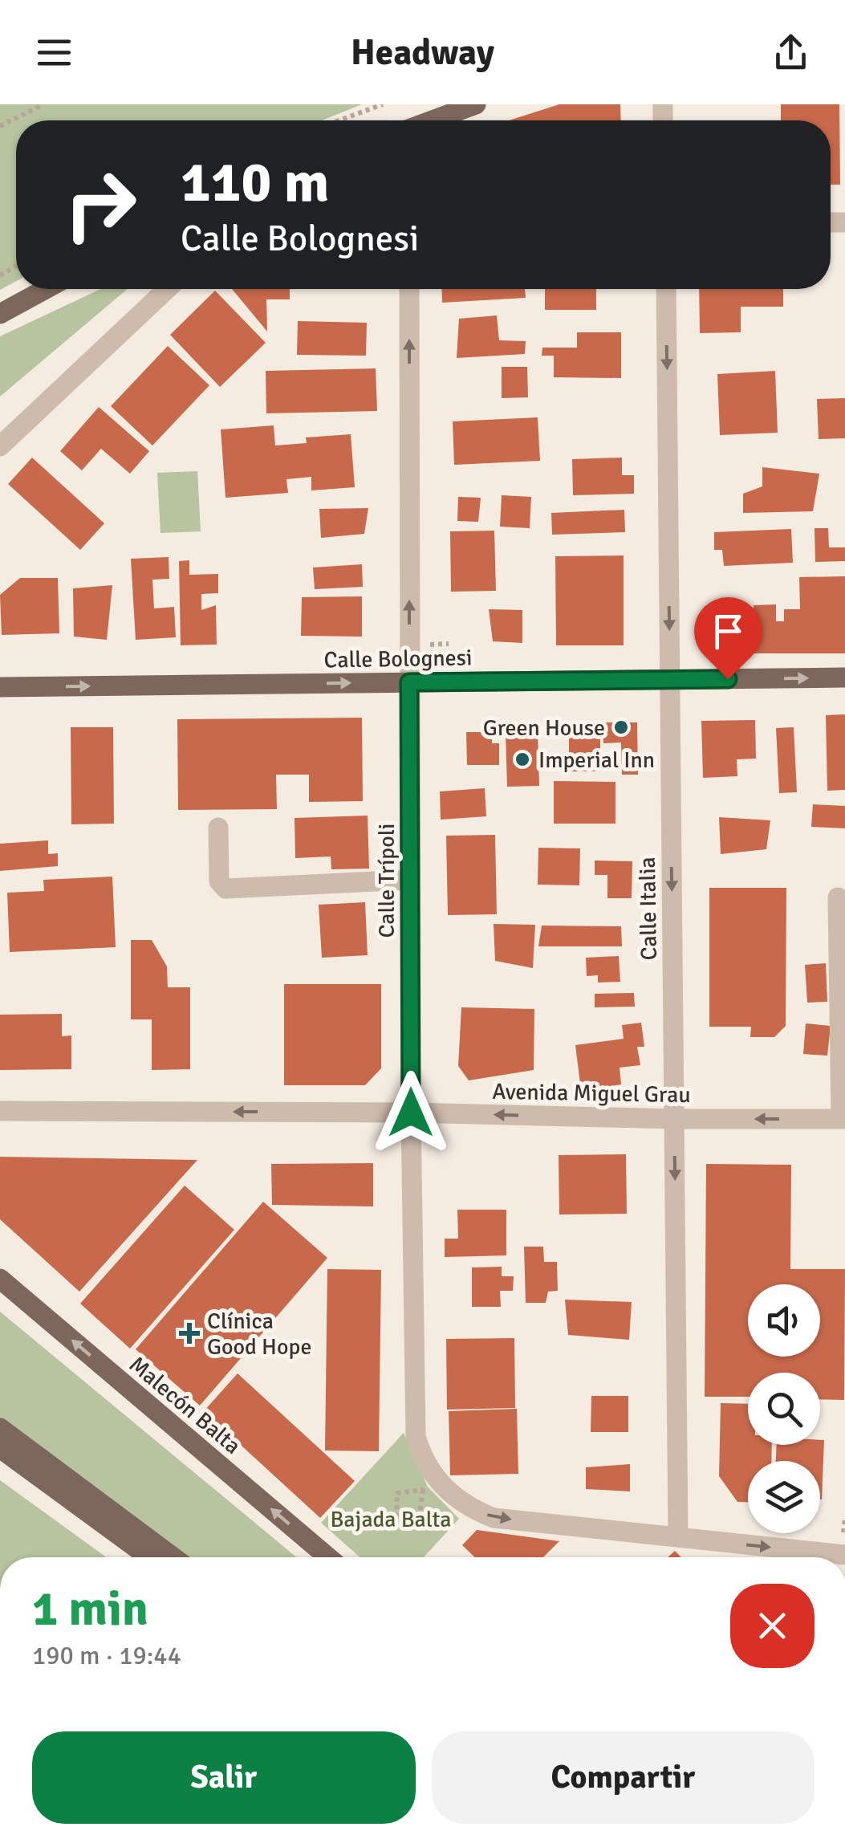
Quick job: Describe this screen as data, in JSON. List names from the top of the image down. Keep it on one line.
{"streets":{"main road":["Calle Bolognesi","Malecón Balta"],"street":["Calle Trípoli","Calle Italia","Avenida Miguel Grau"]},"crossings":[["Calle Bolognesi","Calle Trípoli"],["Calle Bolognesi","Calle Italia"],["Calle Trípoli","Avenida Miguel Grau"],["Calle Italia","Avenida Miguel Grau"]],"one_way":["Calle Bolognesi","Calle Italia","Avenida Miguel Grau"],"parks":["Bajada Balta"],"places":{"other":["Green House","Imperial Inn"],"health":["Clínica Good Hope"]},"page":{"header":"Headway","turn":["110 m","Calle Bolognesi"],"heading":["1 min","190 m · 19:44"],"buttons":["Salir","Compartir"]}}
